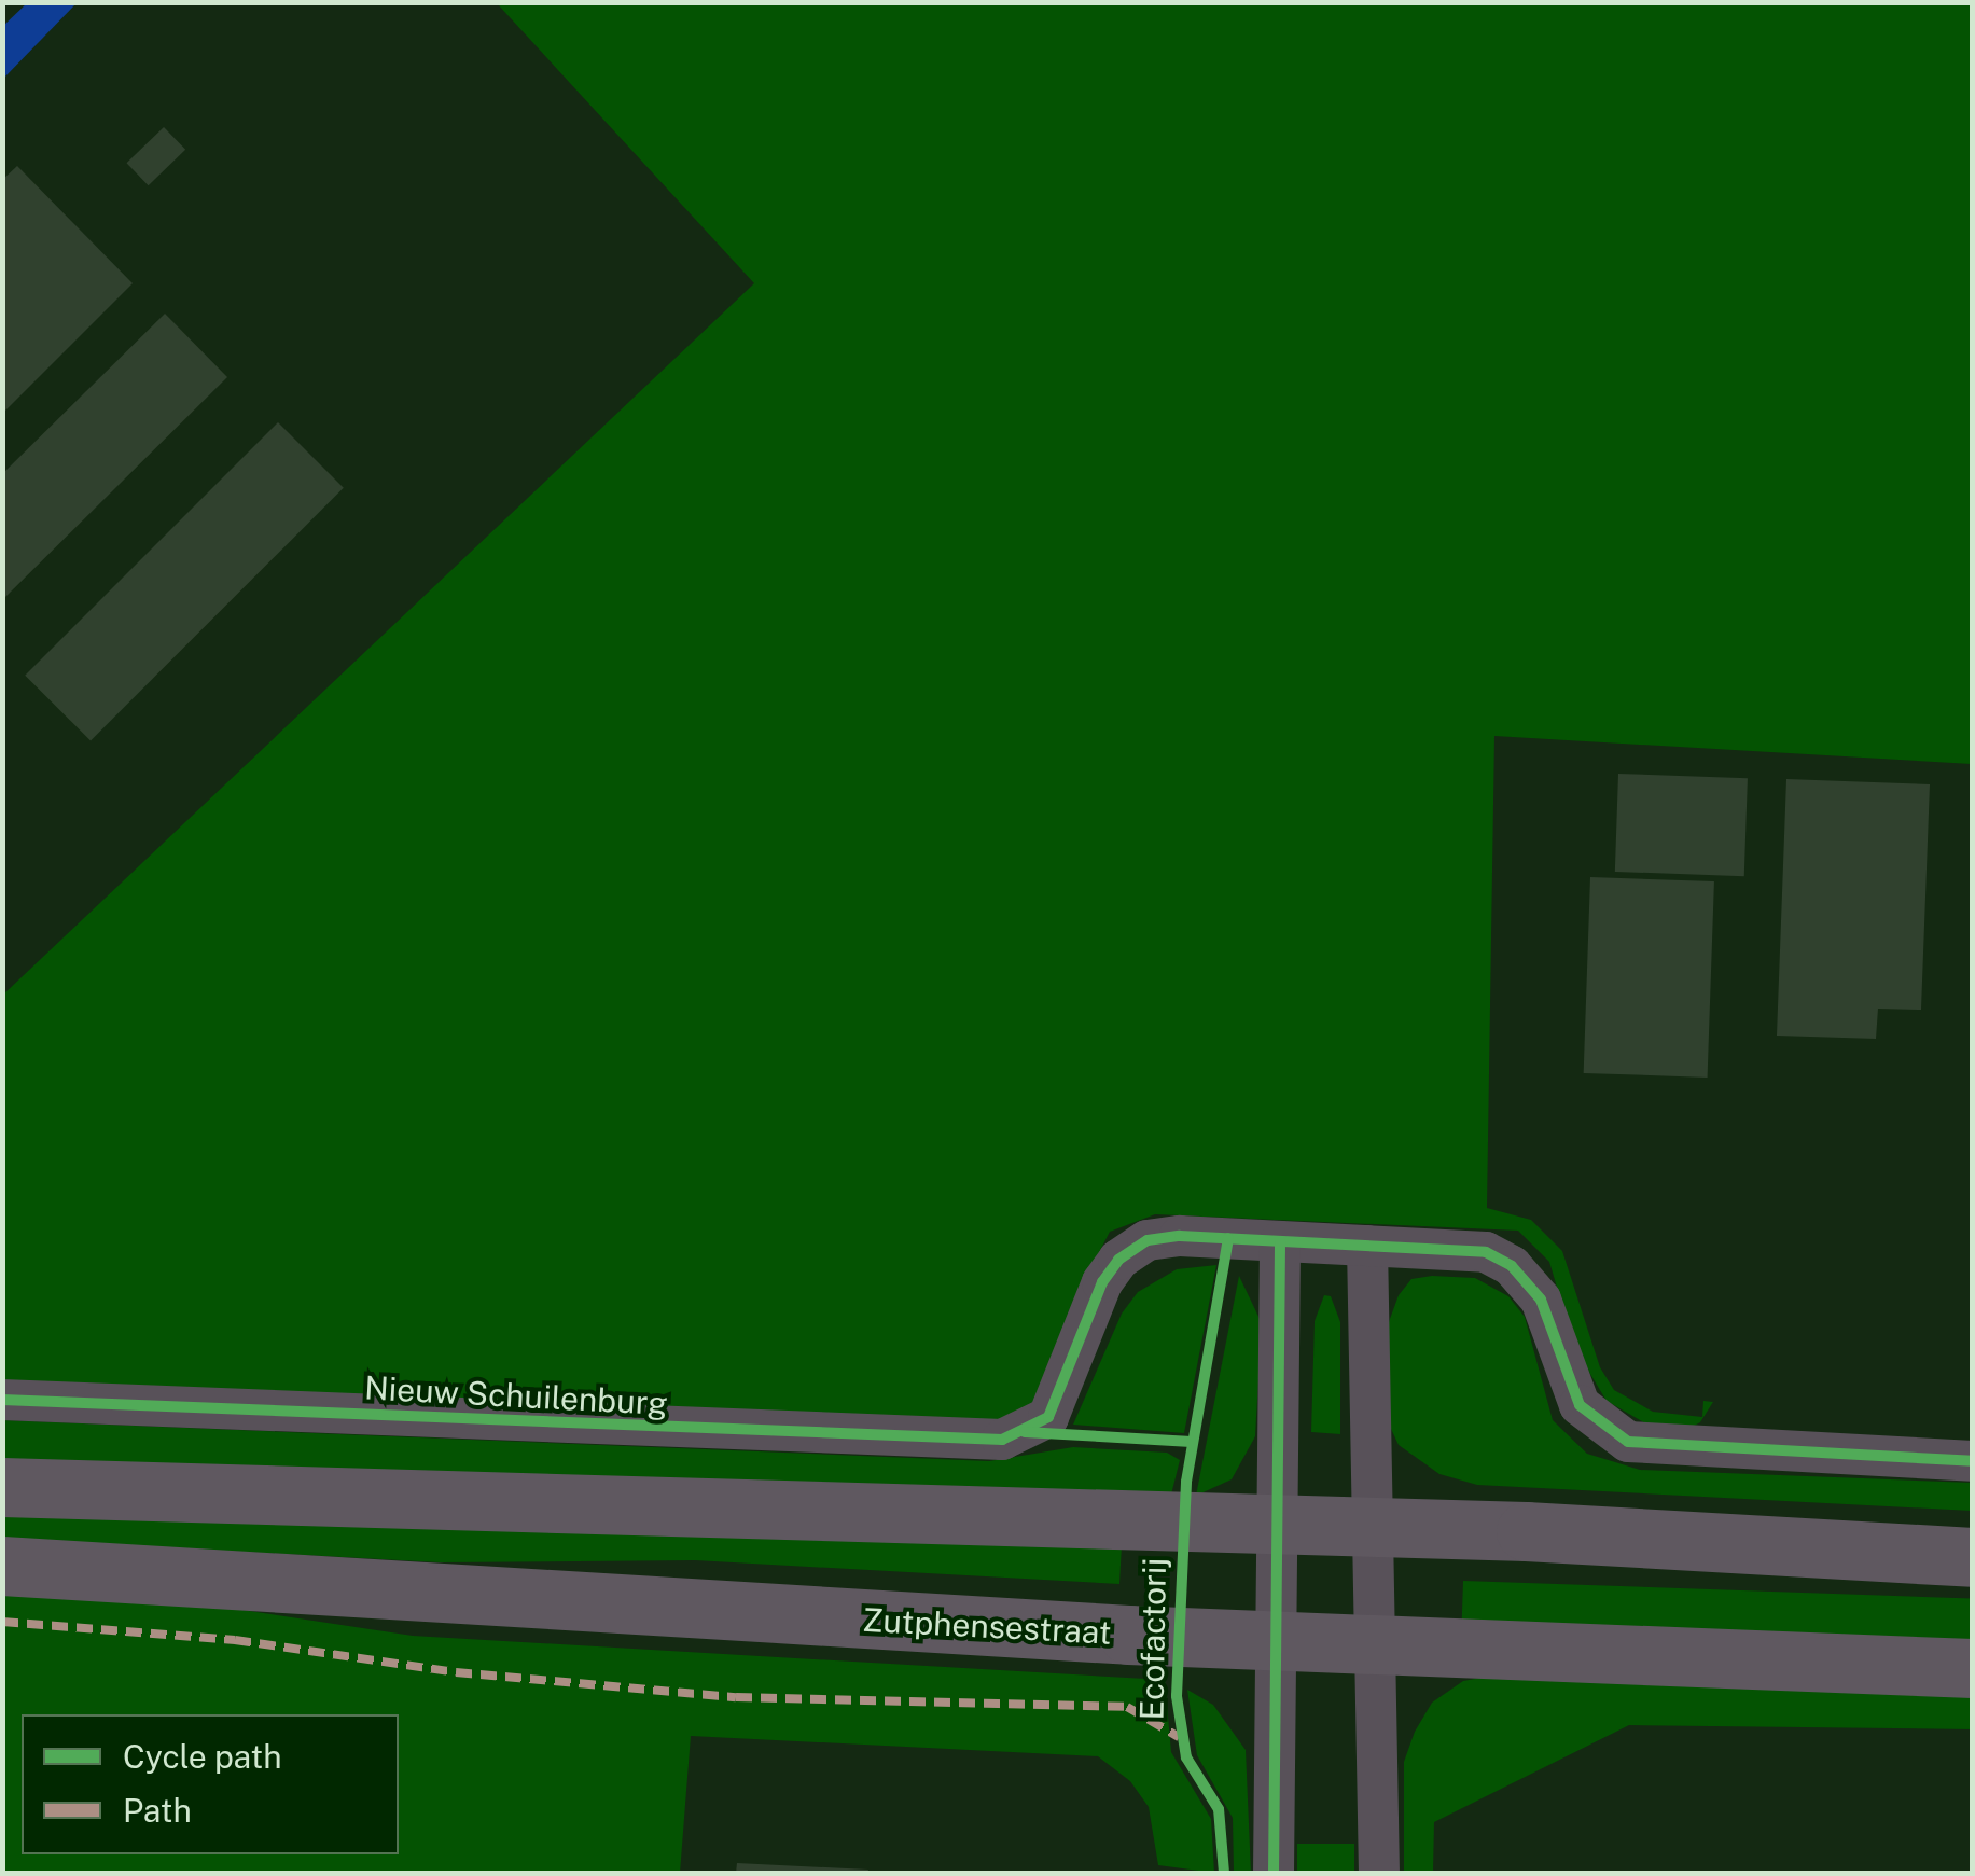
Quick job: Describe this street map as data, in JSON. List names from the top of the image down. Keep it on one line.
{"streets":{"main road":["Zutphensestraat"],"street":["Nieuw Schuilenburg"],"cycle path":["Ecofactorij"]},"legend":["Cycle path","Path"]}
